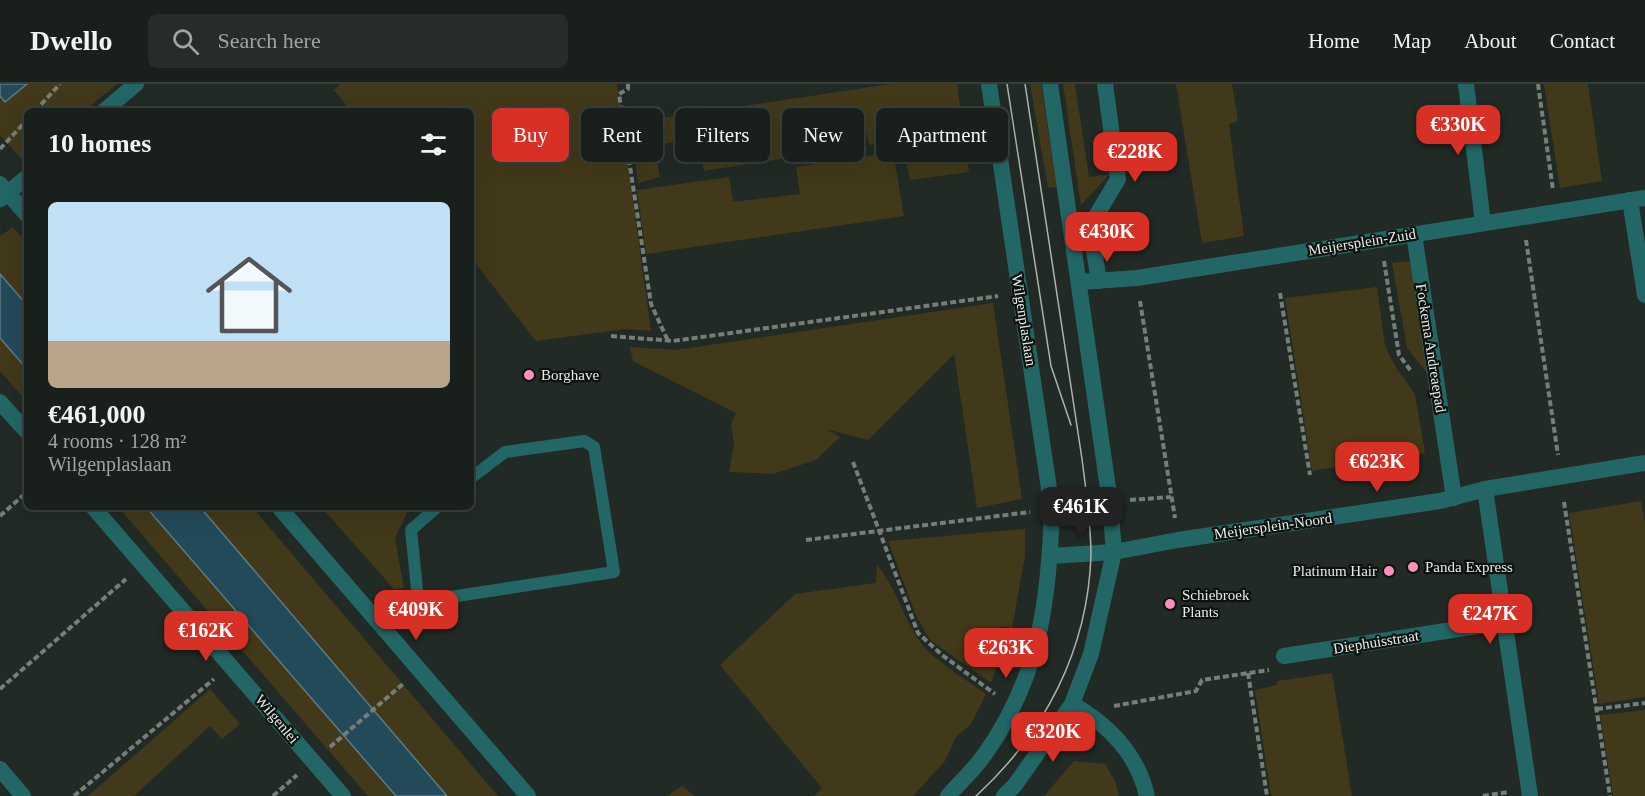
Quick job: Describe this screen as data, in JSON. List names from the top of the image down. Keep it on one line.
{"streets":{"street":["Meijersplein-Zuid","Wilgenplaslaan","Fockema Andreaepad","Meijersplein-Noord","Diephuisstraat","Wilgenlei"]},"crossings":[["Meijersplein-Zuid","Fockema Andreaepad"],["Fockema Andreaepad","Meijersplein-Noord"]],"places":["Borghave","Panda Express","Platinum Hair","Schiebroek Plants"],"page":{"header":"Dwello","search":"Search here","nav":["Home","Map","About","Contact"],"price":["€330K","€228K","€430K","€623K","€461K","€409K","€247K","€162K","€263K","€320K"],"chip":["Buy","Rent","Filters","New","Apartment"],"heading":"10 homes","list":[{"name":"€461,000","note":"4 rooms · 128 m² · Wilgenplaslaan"}]}}
